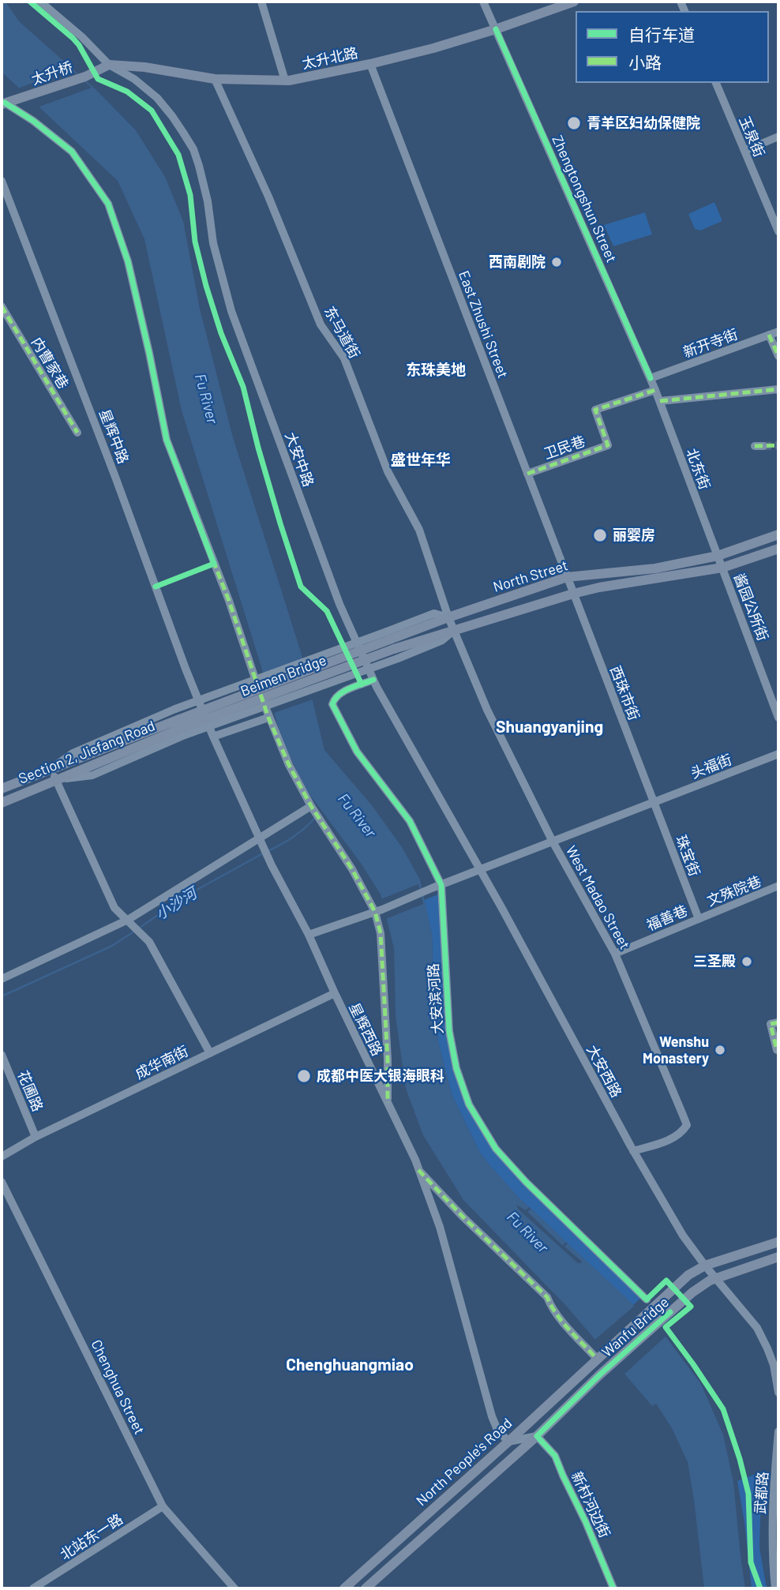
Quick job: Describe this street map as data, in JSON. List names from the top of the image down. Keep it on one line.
{"streets":{"main road":["太升北路","太升桥","North Street","Beimen Bridge","Section 2, Jiefang Road","Wanfu Bridge","North People's Road"],"street":["玉泉街","Zhengtongshun Street","East Zhushi Street","东马道街","新开寺街","内曹家巷","星辉中路","卫民巷","大安中路","北东街","酱园公所街","西珠市街","头福街","珠宝街","文殊院巷","West Madao Street","福善巷","大安滨河路","星辉西路","成华南街","大安西路","花圃路","Chenghua Street","武都路","新村河边街","北站东一路"]},"crossings":[["太升北路","太升桥"],["太升北路","Zhengtongshun Street"],["太升北路","East Zhushi Street"],["太升北路","东马道街"],["太升北路","大安中路"],["太升桥","大安中路"],["Zhengtongshun Street","新开寺街"],["Zhengtongshun Street","北东街"],["East Zhushi Street","卫民巷"],["East Zhushi Street","North Street"],["East Zhushi Street","西珠市街"],["东马道街","North Street"],["东马道街","West Madao Street"],["新开寺街","北东街"],["星辉中路","星辉西路"],["卫民巷","北东街"],["大安中路","头福街"],["大安中路","大安滨河路"],["大安中路","大安西路"],["北东街","North Street"],["北东街","酱园公所街"],["North Street","酱园公所街"],["North Street","Beimen Bridge"],["North Street","西珠市街"],["North Street","West Madao Street"],["Beimen Bridge","Section 2, Jiefang Road"],["西珠市街","头福街"],["西珠市街","珠宝街"],["头福街","珠宝街"],["头福街","West Madao Street"],["头福街","大安滨河路"],["头福街","星辉西路"],["头福街","大安西路"],["珠宝街","文殊院巷"],["珠宝街","福善巷"],["文殊院巷","福善巷"],["West Madao Street","福善巷"],["West Madao Street","大安西路"],["星辉西路","成华南街"],["星辉西路","North People's Road"],["成华南街","花圃路"],["大安西路","Wanfu Bridge"],["Wanfu Bridge","North People's Road"],["Chenghua Street","北站东一路"],["North People's Road","新村河边街"]],"districts":["东珠美地","盛世年华","Shuangyanjing","Chenghuangmiao"],"water":["Fu River","小沙河"],"places":["青羊区妇幼保健院","西南剧院","丽婴房","三圣殿","Wenshu Monastery","成都中医大银海眼科"],"legend":["自行车道","小路"]}
